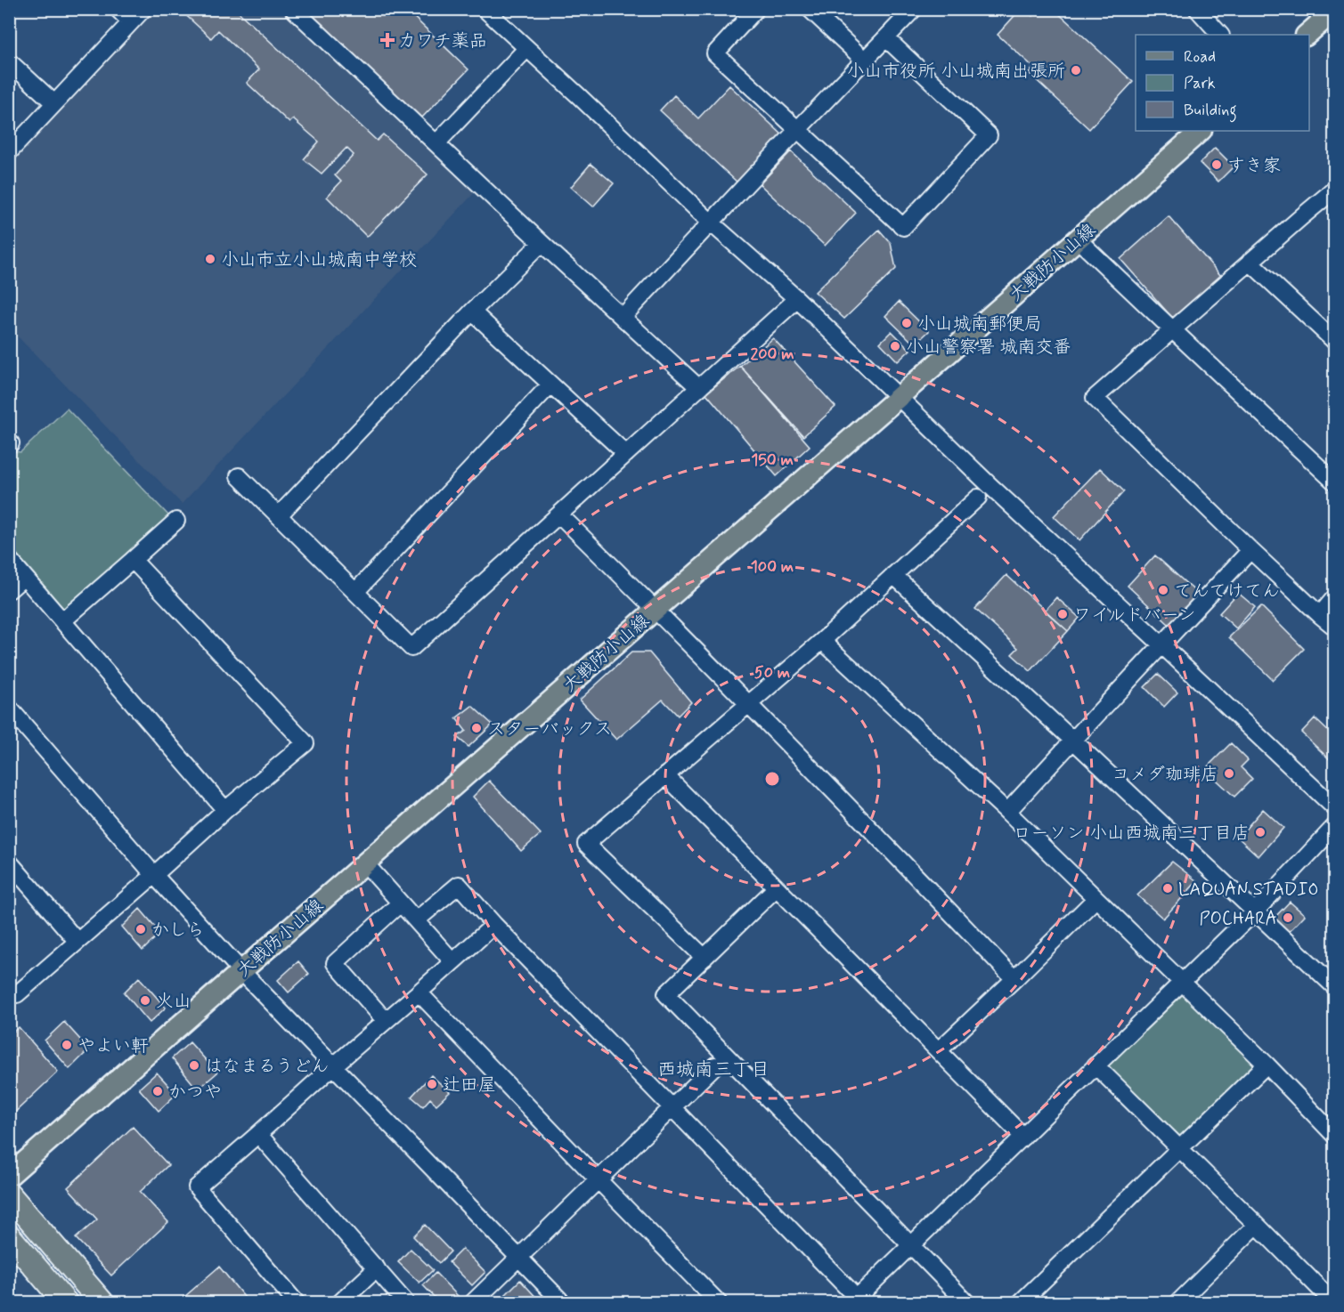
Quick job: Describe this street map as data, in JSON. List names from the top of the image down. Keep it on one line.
{"streets":{"main road":["大戦防小山線"]},"districts":["西城南三丁目"],"places":{"health":["カワチ薬品"],"other":["小山市役所 小山城南出張所","すき家","小山市立小山城南中学校","小山城南郵便局","小山警察署 城南交番","てんてけてん","ワイルドバーン","スターバックス","コメダ珈琲店","ローソン 小山西城南三丁目店","LAQUAN STADIO","POCHARA","かしら","火山","やよい軒","はなまるうどん","辻田屋","かつや"]},"legend":["Road","Park","Building"],"rings":["200 m","150 m","100 m","50 m"]}
